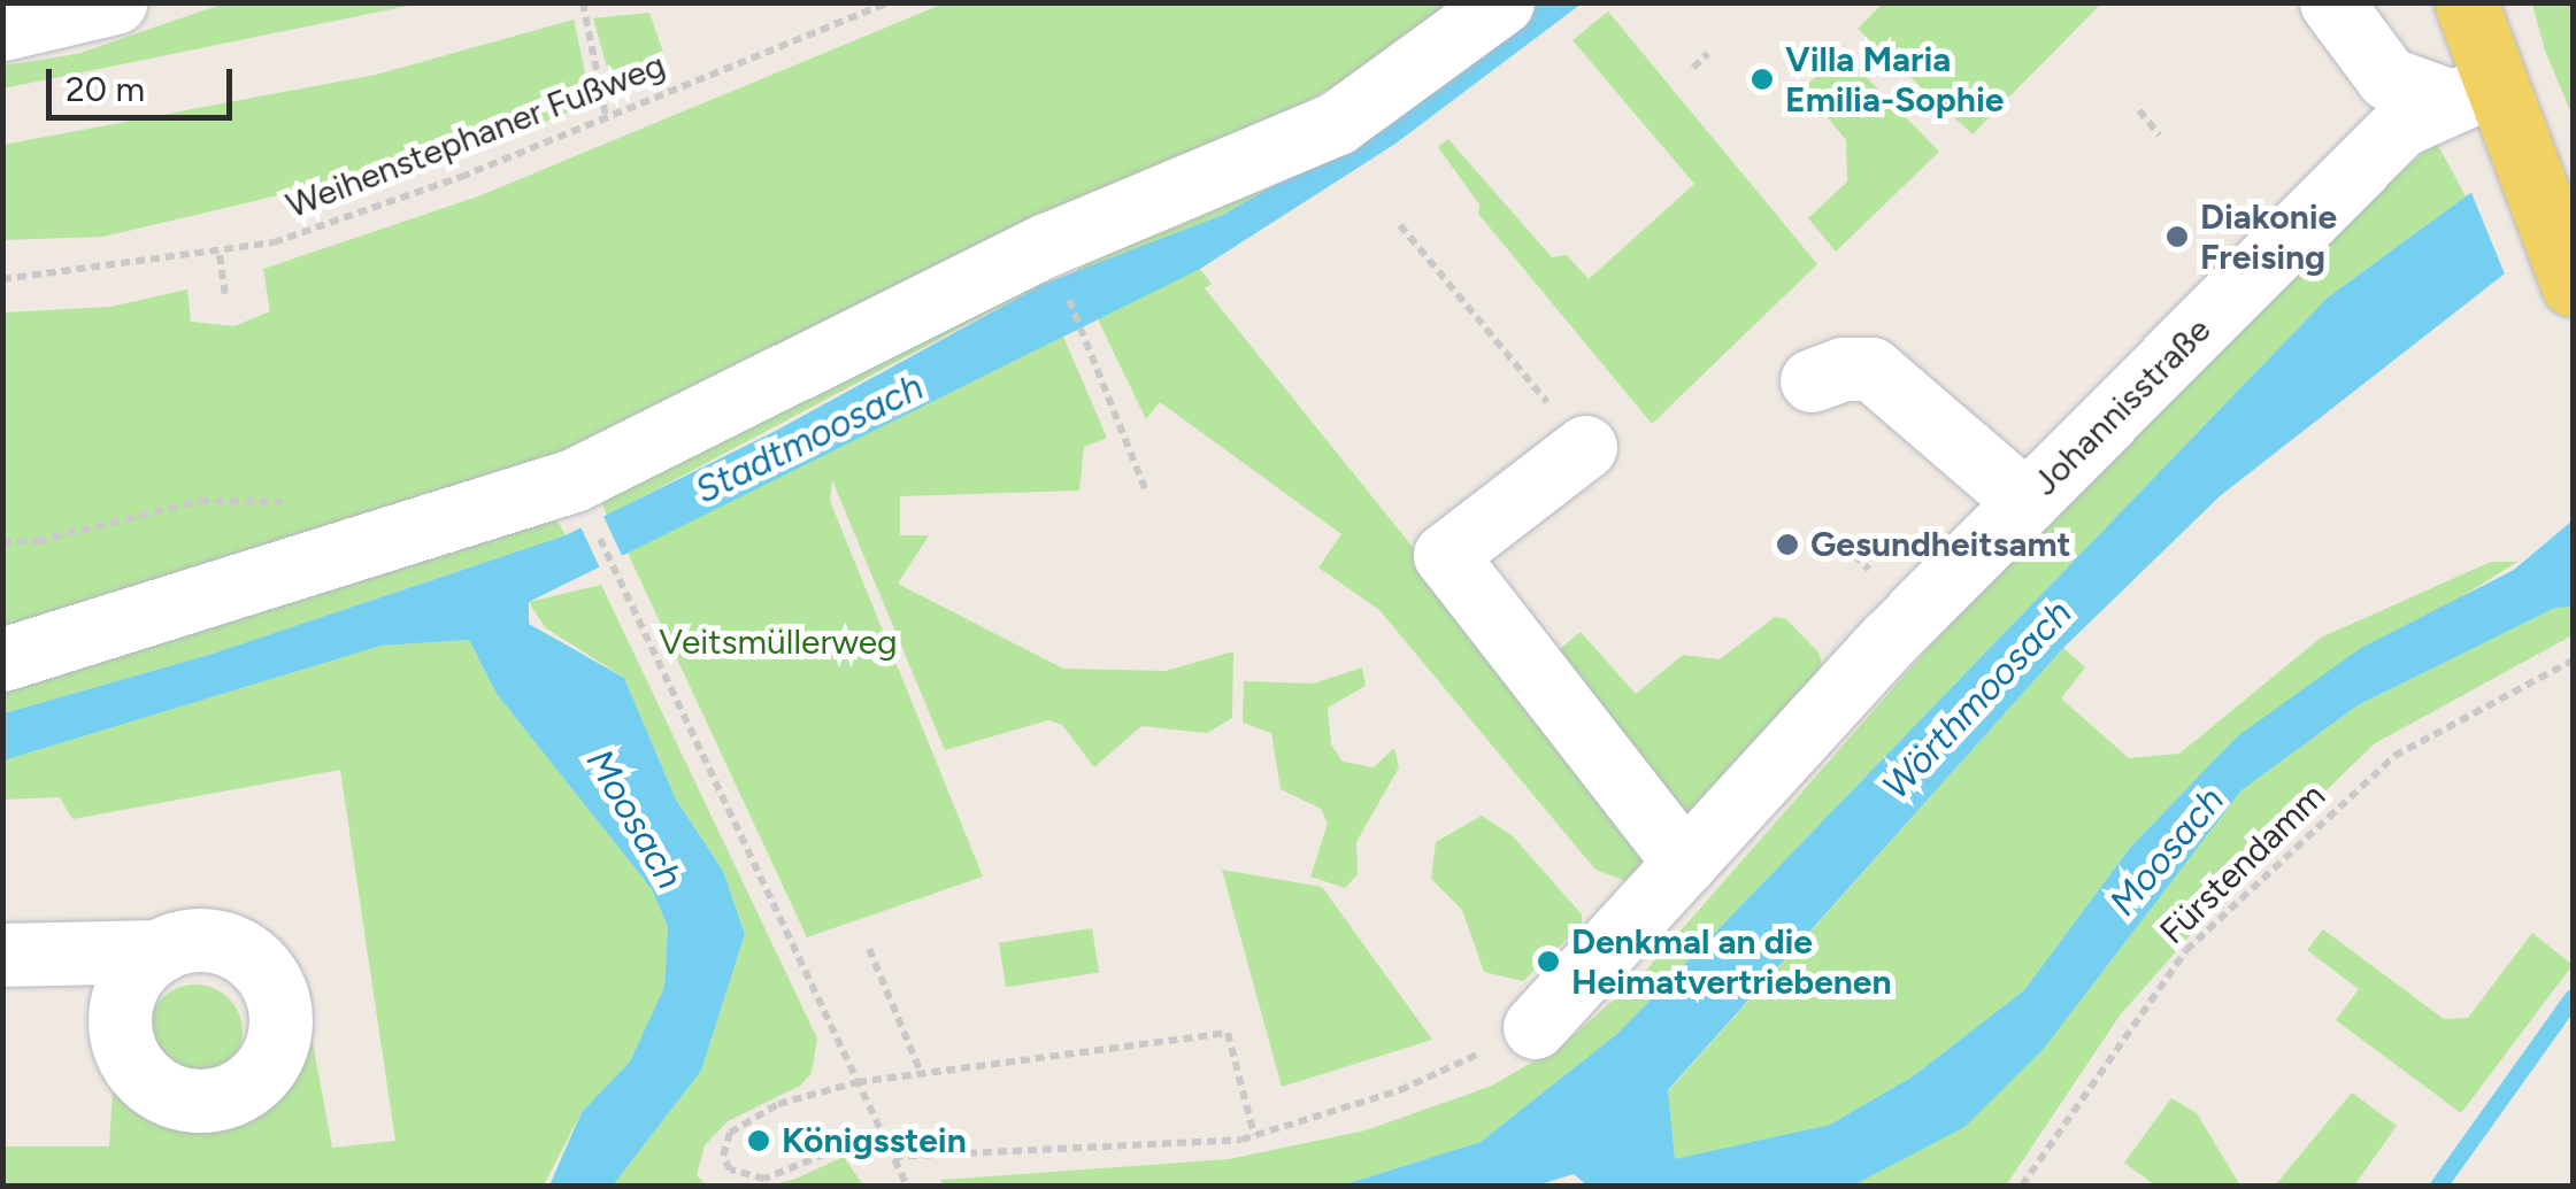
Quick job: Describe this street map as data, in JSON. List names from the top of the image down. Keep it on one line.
{"streets":{"street":["Johannisstraße"],"path":["Weihenstephaner Fußweg","Fürstendamm"]},"water":["Stadtmoosach","Wörthmoosach","Moosach"],"parks":["Veitsmüllerweg"],"places":["Villa Maria Emilia-Sophie","Diakonie Freising","Gesundheitsamt","Denkmal an die Heimatvertriebenen","Königsstein"],"scale_bar":"20 m"}
